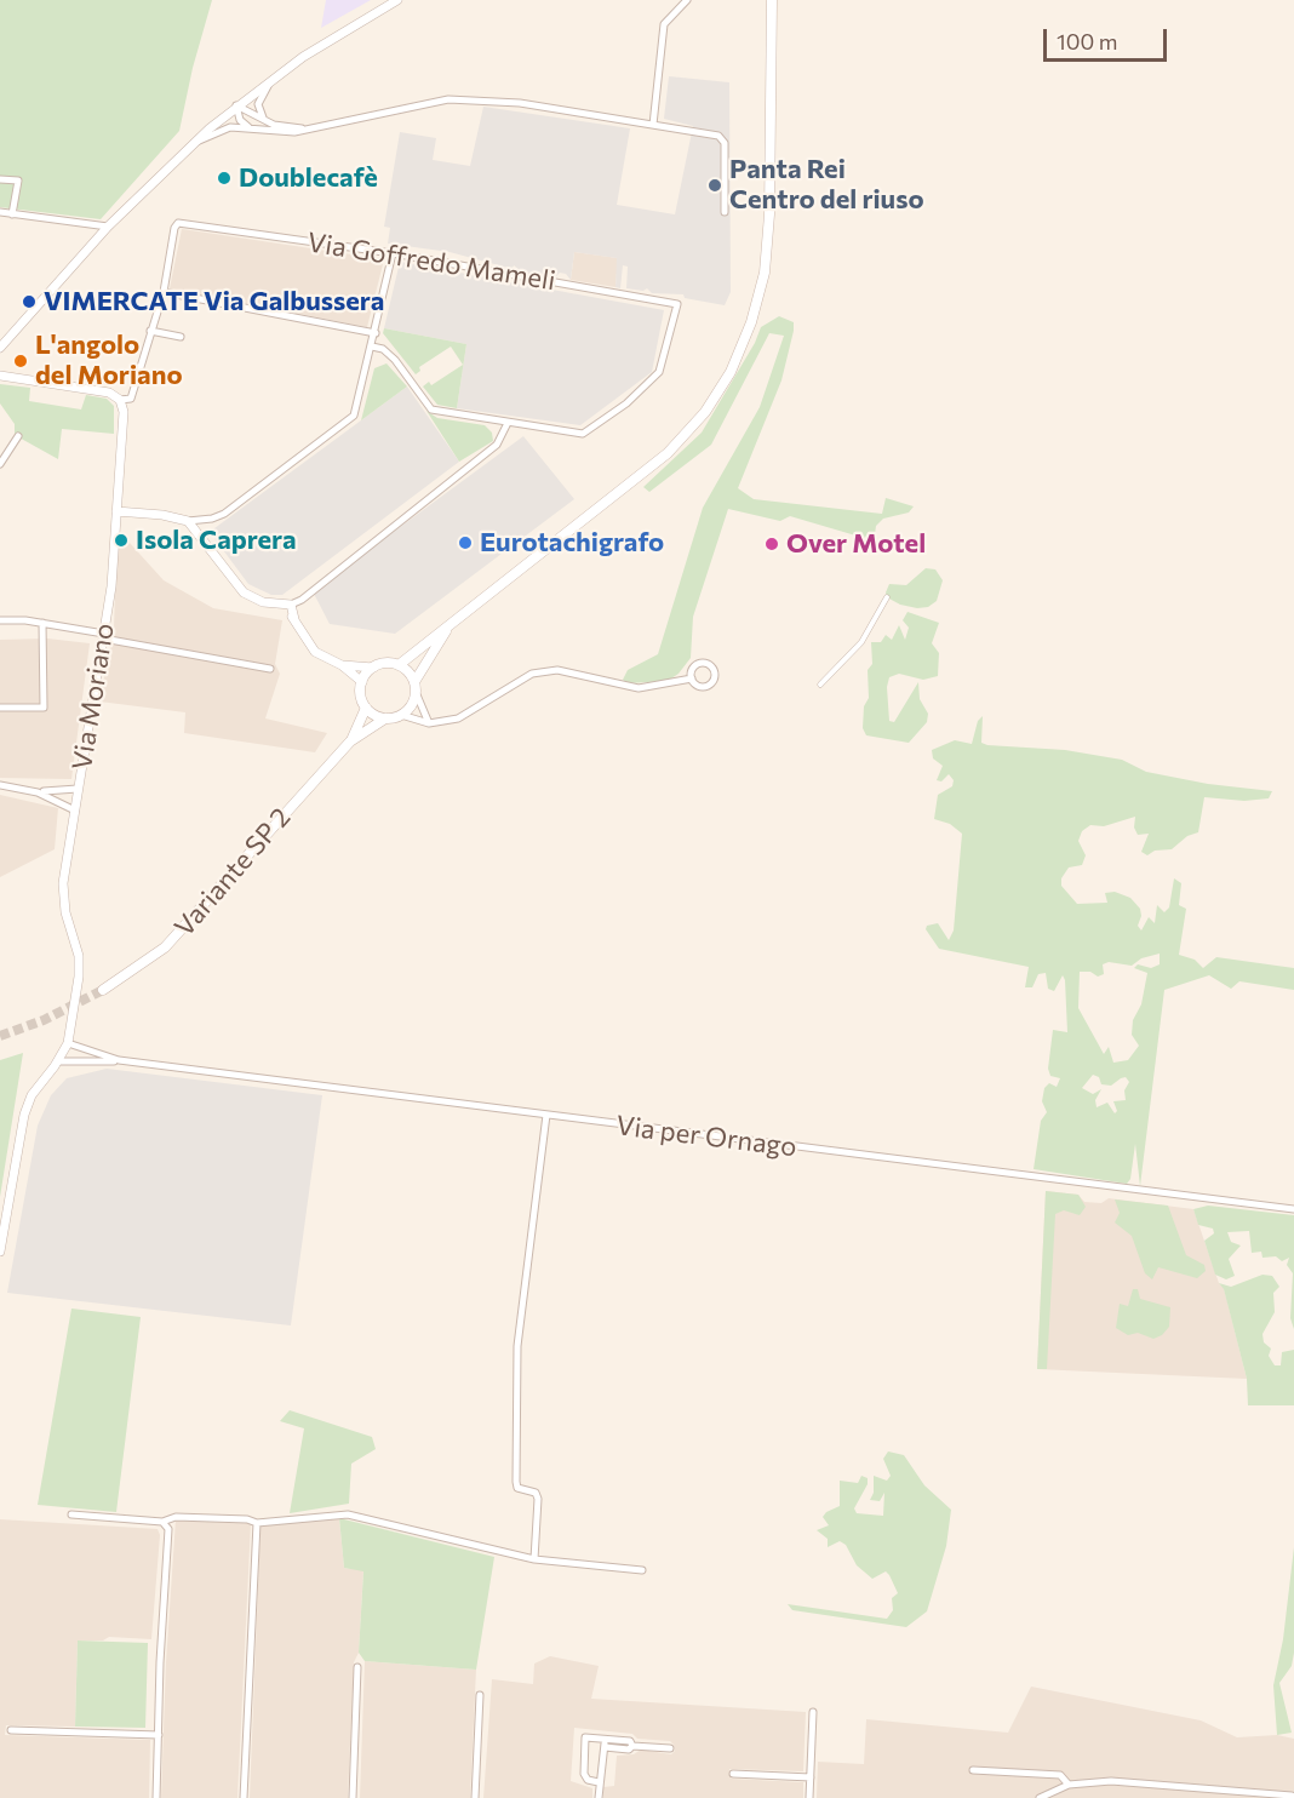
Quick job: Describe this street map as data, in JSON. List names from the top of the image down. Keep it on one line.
{"streets":{"main road":["Variante SP 2"],"street":["Via Goffredo Mameli","Via Moriano","Via per Ornago"]},"crossings":[["Via Moriano","Via per Ornago"]],"places":["Doublecafè","Panta Rei Centro del riuso","VIMERCATE Via Galbussera","L'angolo del Moriano","Isola Caprera","Eurotachigrafo","Over Motel"],"scale_bar":"100 m"}
